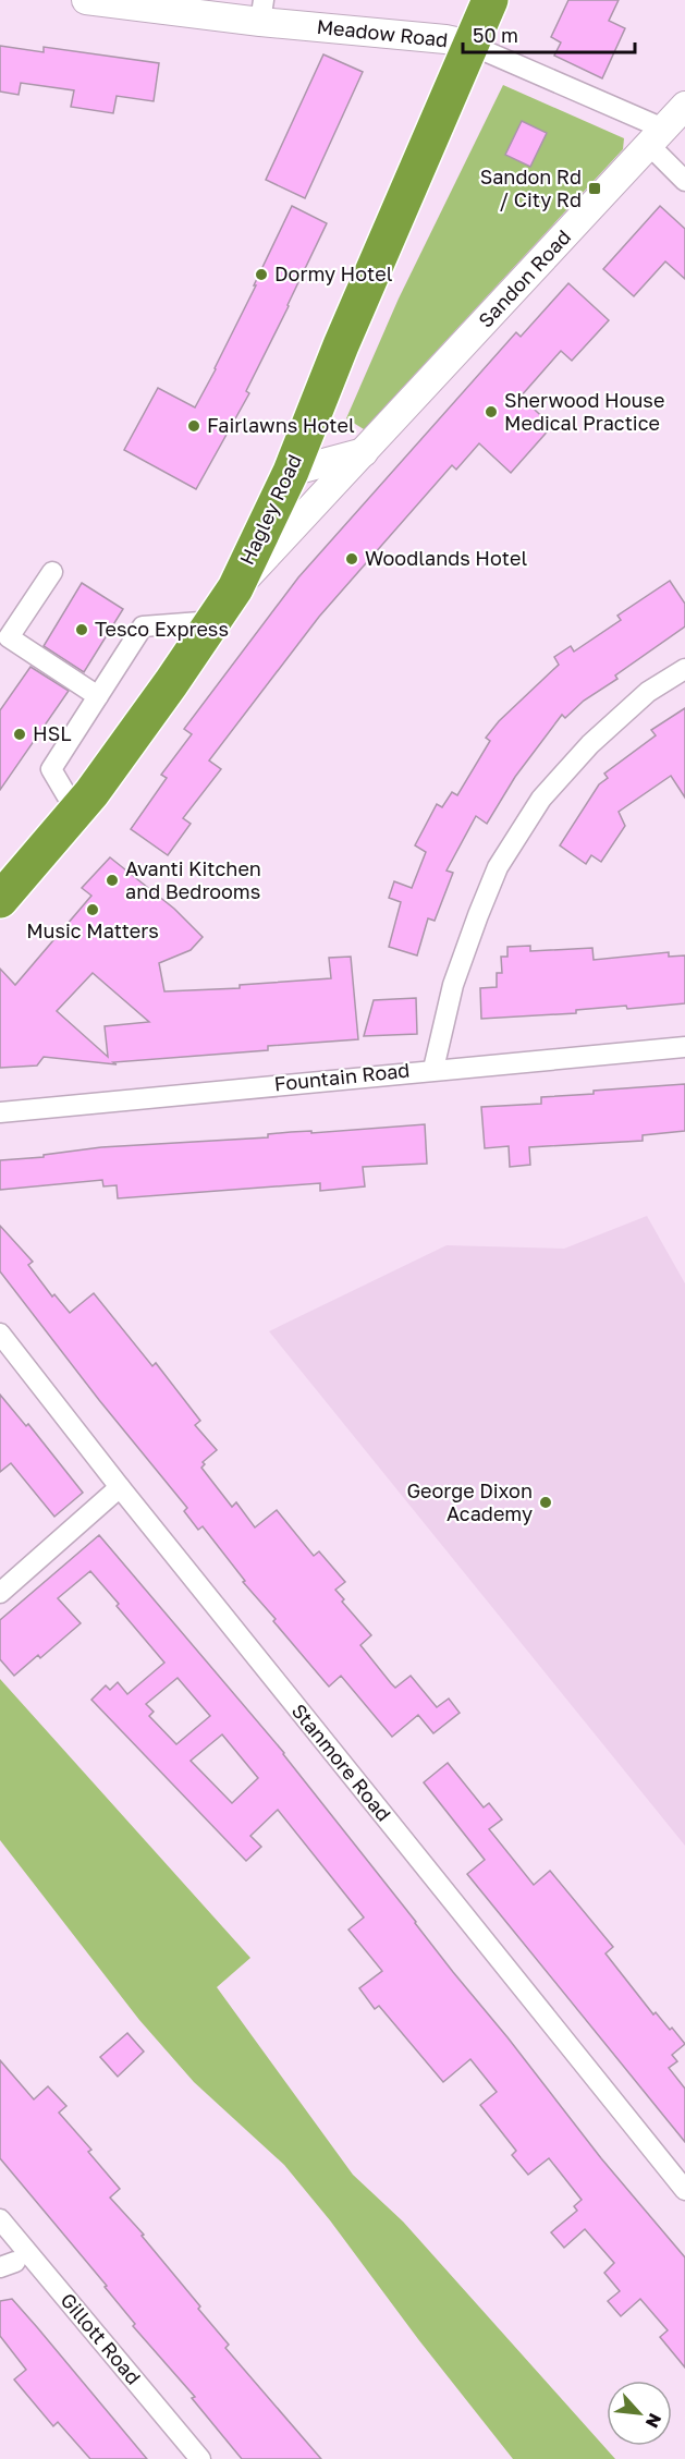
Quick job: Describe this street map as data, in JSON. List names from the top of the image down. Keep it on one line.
{"streets":{"highway":["Hagley Road"],"main road":["Meadow Road","Sandon Road"],"street":["Fountain Road","Stanmore Road","Gillott Road"]},"crossings":[["Meadow Road","Sandon Road"],["Meadow Road","Hagley Road"],["Sandon Road","Hagley Road"]],"places":{"transit":["Sandon Rd / City Rd"],"other":["Dormy Hotel","Sherwood House Medical Practice","Fairlawns Hotel","Woodlands Hotel","Tesco Express","HSL","Avanti Kitchen and Bedrooms","Music Matters","George Dixon Academy"]},"scale_bar":"50 m","north":"bottom right"}
